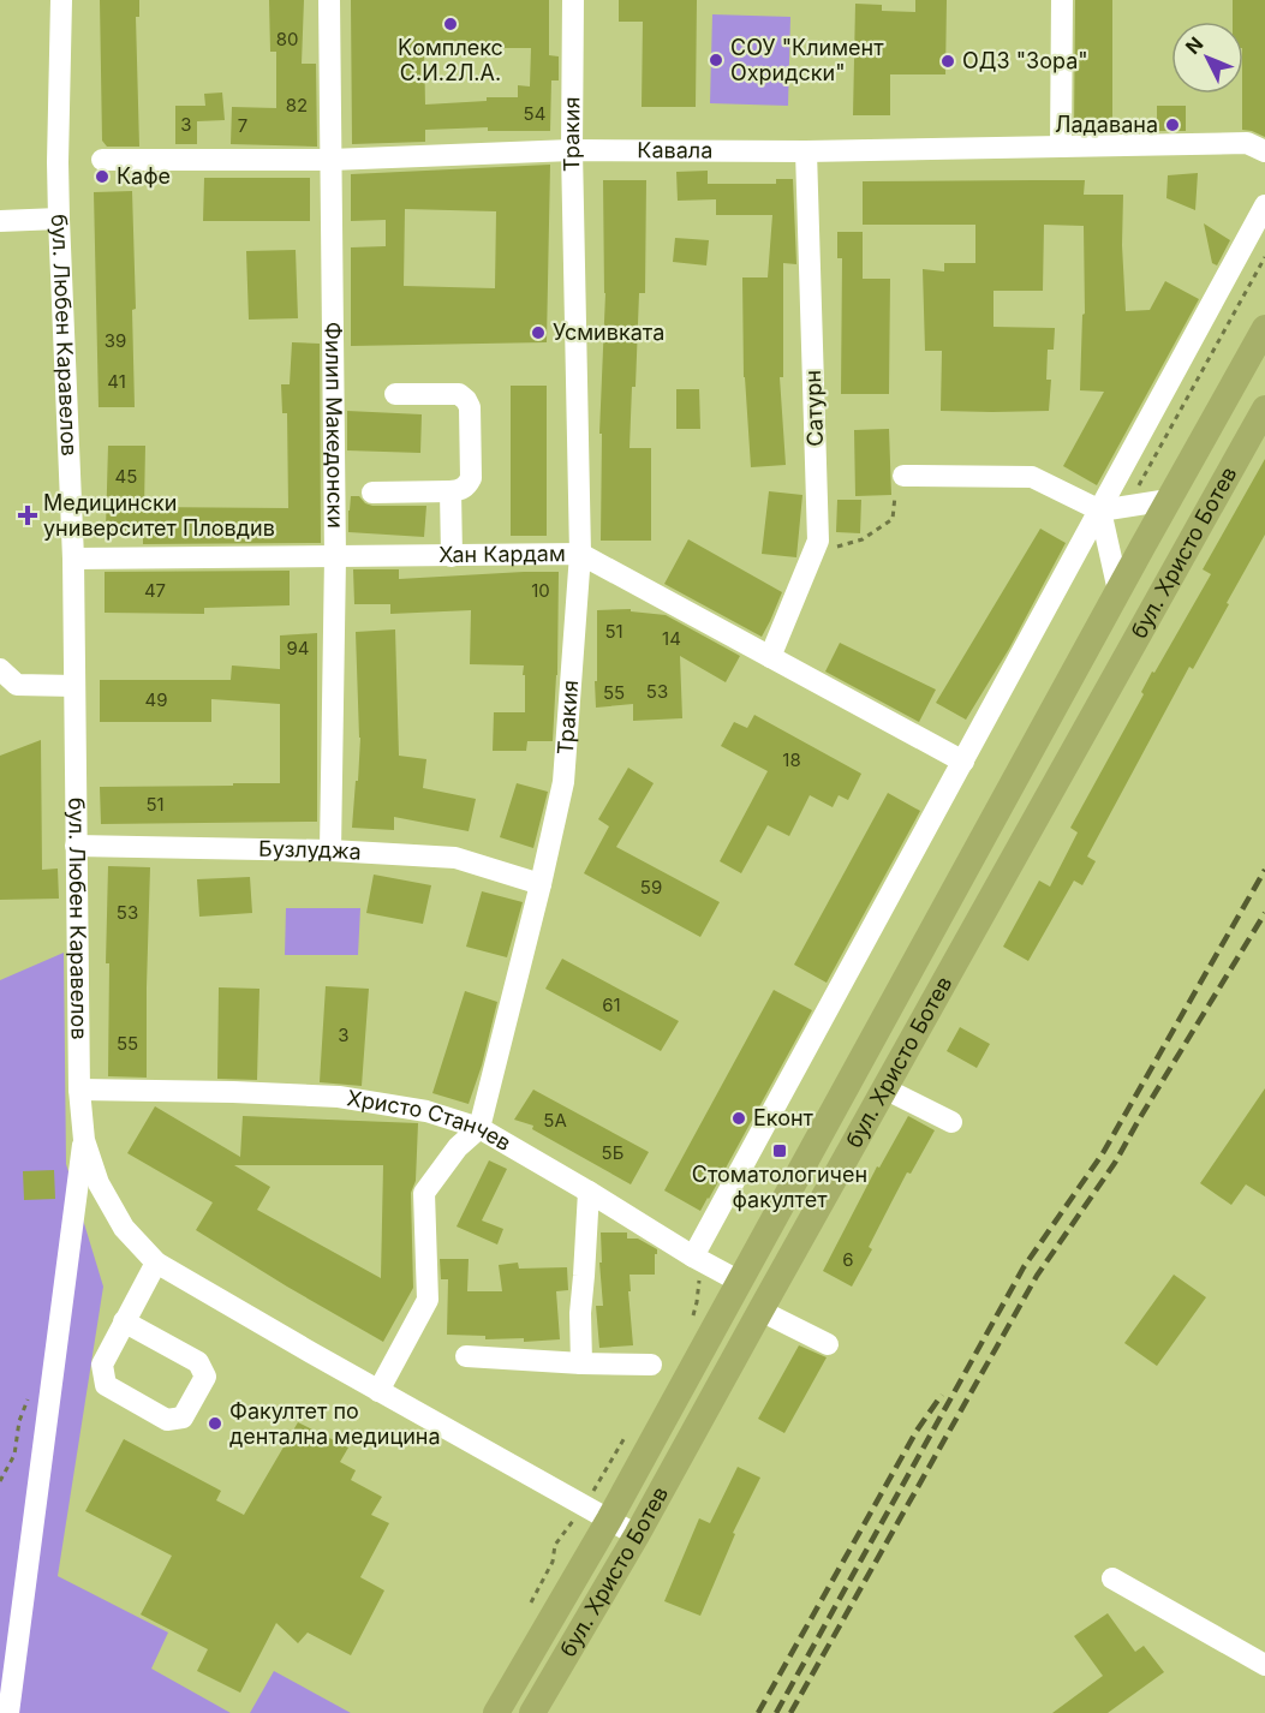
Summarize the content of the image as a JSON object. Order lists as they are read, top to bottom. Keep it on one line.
{"streets":{"main road":["бул. Христо Ботев"],"street":["Тракия","Кавала","бул. Любен Каравелов","Сатурн","Филип Македонски","Хан Кардам","Бузлуджа","Христо Станчев"]},"crossings":[["Тракия","Кавала"],["Тракия","Хан Кардам"],["Тракия","Бузлуджа"],["Тракия","Христо Станчев"],["Кавала","Сатурн"],["Кавала","Филип Македонски"],["бул. Любен Каравелов","бул. Христо Ботев"],["бул. Любен Каравелов","Хан Кардам"],["бул. Любен Каравелов","Бузлуджа"],["бул. Любен Каравелов","Христо Станчев"],["Сатурн","Хан Кардам"],["Филип Македонски","Хан Кардам"],["Филип Македонски","Бузлуджа"],["бул. Христо Ботев","Христо Станчев"]],"places":{"other":["Kомплекс С.И.2Л.А.","СОУ \"Климент Охридски\"","ОДЗ \"Зора\"","Ладавана","Кафе","Усмивката","Еконт","Факултет по дентална медицина"],"health":["Медицински университет Пловдив"],"transit":["Стоматологичен факултет"]},"house_numbers":["80","82","54","3","7","39","41","45","47","10","51","14","94","53","55","49","18","51","59","53","61","3","55","5А","5Б","6"],"north":"top left"}
